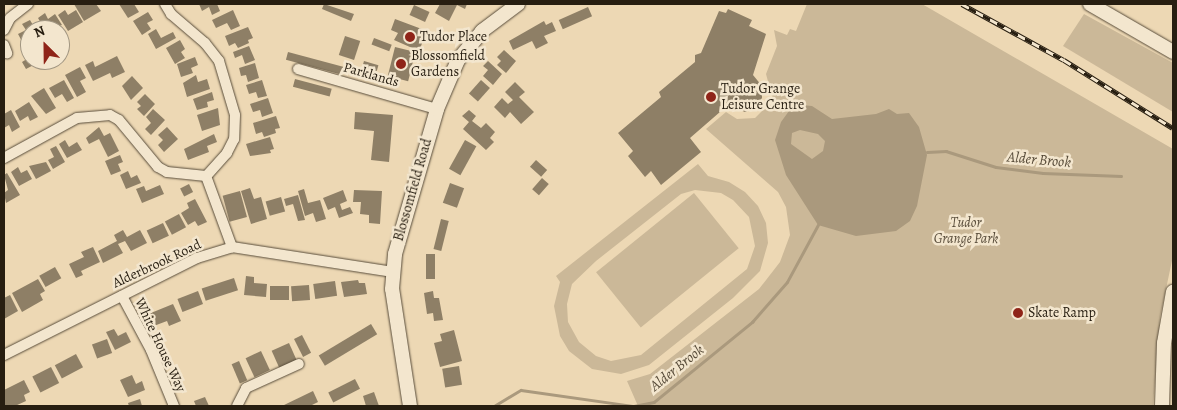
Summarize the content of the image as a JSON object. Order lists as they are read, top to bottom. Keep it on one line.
{"streets":{"main road":["Blossomfield Road"],"street":["Parklands","Alderbrook Road","White House Way"]},"crossings":[["Parklands","Blossomfield Road"],["Blossomfield Road","Alderbrook Road"],["Alderbrook Road","White House Way"]],"water":["Alder Brook"],"parks":["Tudor Grange Park"],"places":["Tudor Place","Blossomfield Gardens","Tudor Grange Leisure Centre","Skate Ramp"],"north":"top left"}
